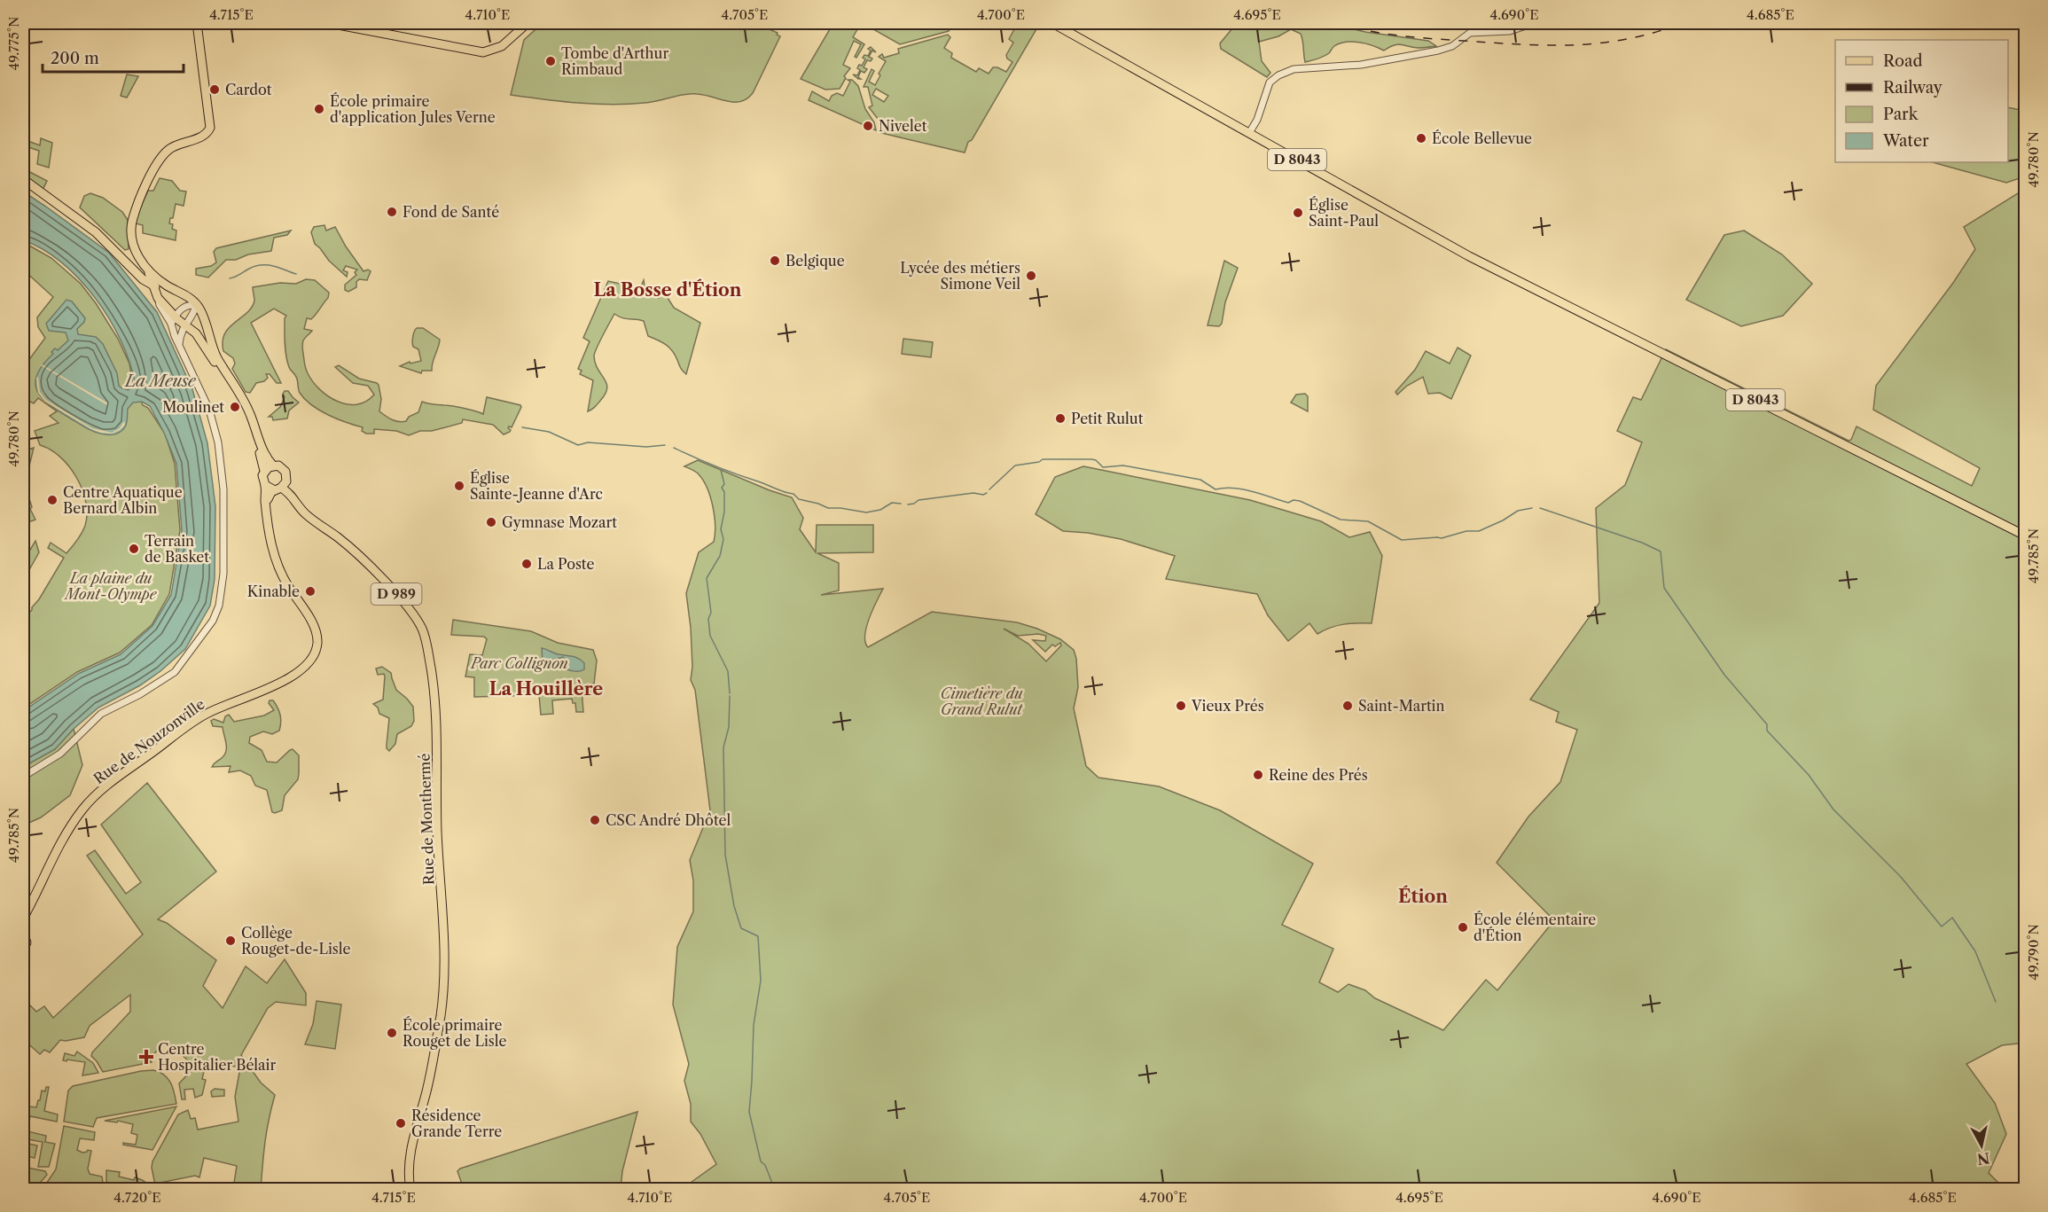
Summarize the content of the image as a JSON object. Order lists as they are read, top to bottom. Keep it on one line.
{"streets":{"main road":["D 8043","D 989","Rue de Nouzonville","Rue de Monthermé"]},"crossings":[["Rue de Nouzonville","Rue de Monthermé"]],"districts":["La Bosse d'Étion","La Houillère","Étion"],"water":["La Meuse"],"parks":["La plaine du Mont-Olympe","Parc Collignon","Cimetière du Grand Rulut"],"places":{"other":["Tombe d'Arthur Rimbaud","Cardot","École primaire d'application Jules Verne","Nivelet","École Bellevue","Fond de Santé","Église Saint-Paul","Belgique","Lycée des métiers Simone Veil","Moulinet","Petit Rulut","Église Sainte-Jeanne d'Arc","Centre Aquatique Bernard Albin","Gymnase Mozart","Terrain de Basket","La Poste","Kinable","Vieux Prés","Saint-Martin","Reine des Prés","CSC André Dhôtel","École élémentaire d'Étion","Collège Rouget-de-Lisle","École primaire Rouget de Lisle","Résidence Grande Terre"],"health":["Centre Hospitalier Bélair"]},"legend":["Road","Railway","Park","Water"],"scale_bar":"200 m","north":"bottom","coordinates":["4.715°E","4.710°E","4.705°E","4.700°E","4.695°E","4.690°E","4.685°E","49.775°N","49.780°N","49.785°N","49.790°N","4.720°E"]}
